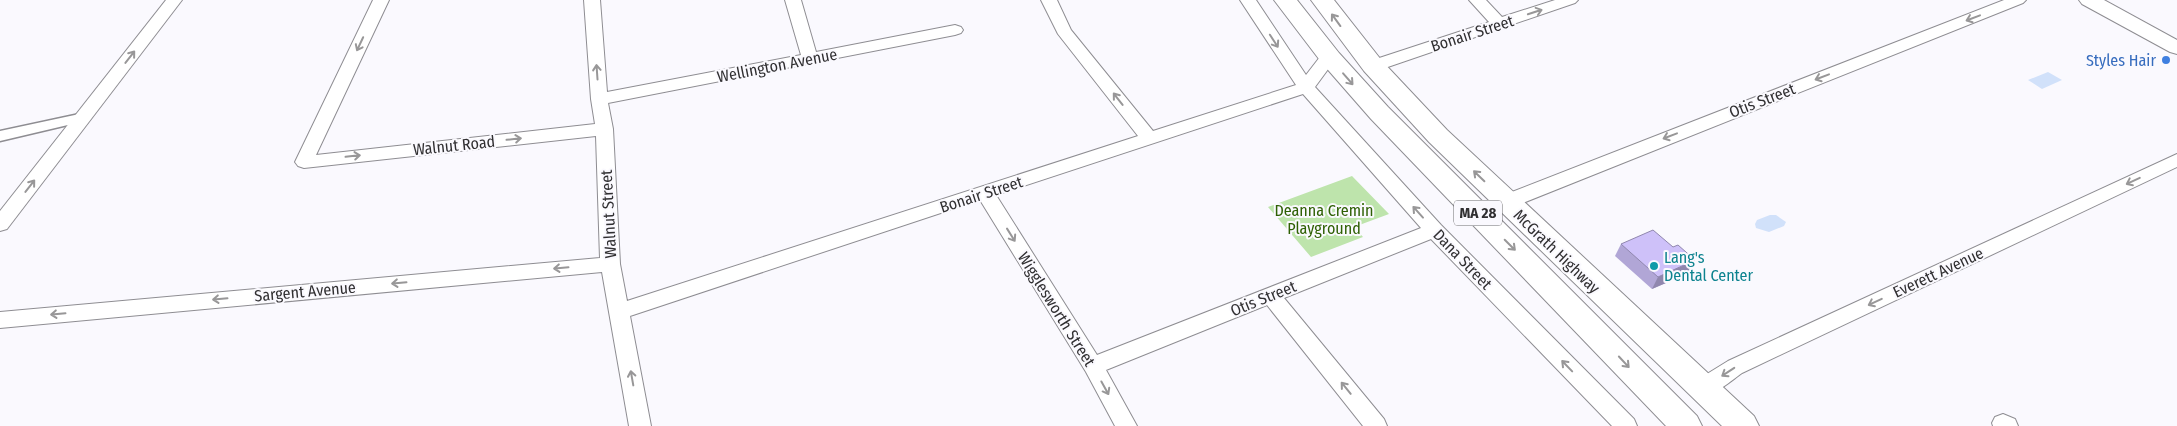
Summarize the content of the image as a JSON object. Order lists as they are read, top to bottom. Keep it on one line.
{"streets":{"highway":["MA 28","McGrath Highway"],"street":["Bonair Street","Wellington Avenue","Otis Street","Walnut Road","Walnut Street","Dana Street","Everett Avenue","Sargent Avenue","Wigglesworth Street"]},"crossings":[["Bonair Street","Walnut Street"],["Bonair Street","McGrath Highway"],["Bonair Street","Dana Street"],["Bonair Street","Wigglesworth Street"],["Wellington Avenue","Walnut Street"],["Otis Street","McGrath Highway"],["Otis Street","Dana Street"],["Otis Street","Wigglesworth Street"],["Walnut Road","Walnut Street"],["Walnut Street","Sargent Avenue"],["McGrath Highway","Everett Avenue"]],"one_way":["Otis Street","Walnut Street","Everett Avenue","Sargent Avenue","Wigglesworth Street"],"parks":["Deanna Cremin Playground"],"places":["Styles Hair","Lang's Dental Center"]}
